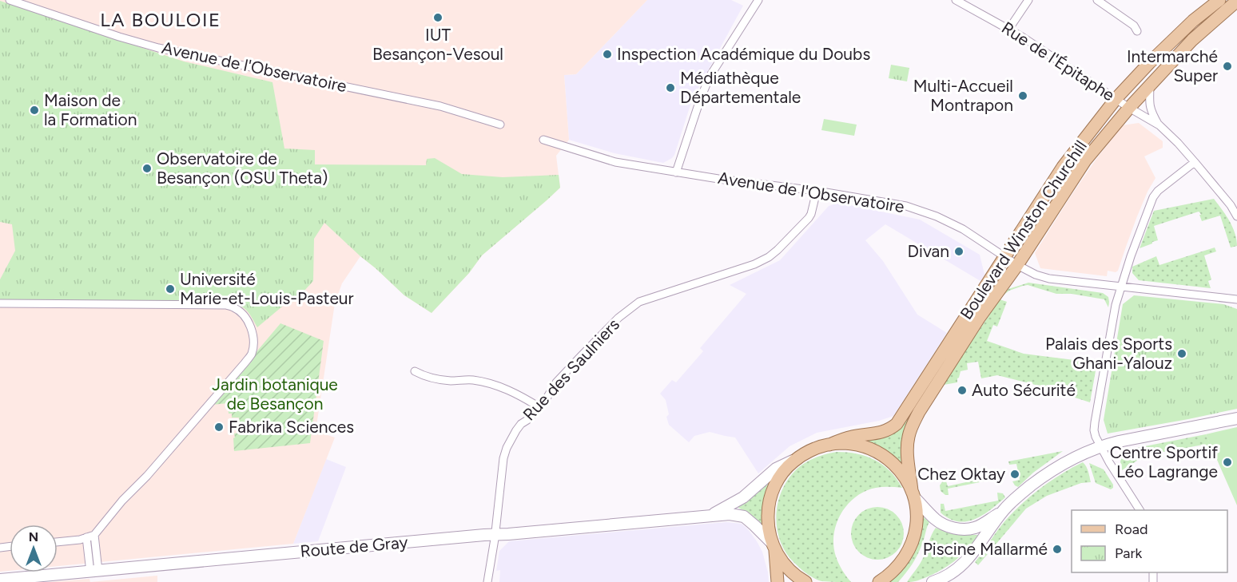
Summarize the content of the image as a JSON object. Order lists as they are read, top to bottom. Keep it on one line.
{"streets":{"main road":["Boulevard Winston Churchill","Route de Gray"],"street":["Rue de l'Épitaphe","Avenue de l'Observatoire","Rue des Saulniers"]},"crossings":[["Rue de l'Épitaphe","Boulevard Winston Churchill"],["Avenue de l'Observatoire","Boulevard Winston Churchill"],["Avenue de l'Observatoire","Rue des Saulniers"],["Boulevard Winston Churchill","Route de Gray"],["Rue des Saulniers","Route de Gray"]],"districts":["LA BOULOIE"],"parks":["Jardin botanique de Besançon"],"places":["IUT Besançon-Vesoul","Inspection Académique du Doubs","Intermarché Super","Médiathèque Départementale","Multi-Accueil Montrapon","Maison de la Formation","Observatoire de Besançon (OSU Theta)","Divan","Université Marie-et-Louis-Pasteur","Palais des Sports Ghani-Yalouz","Auto Sécurité","Fabrika Sciences","Centre Sportif Léo Lagrange","Chez Oktay","Piscine Mallarmé"],"legend":["Road","Park"],"north":"top"}
